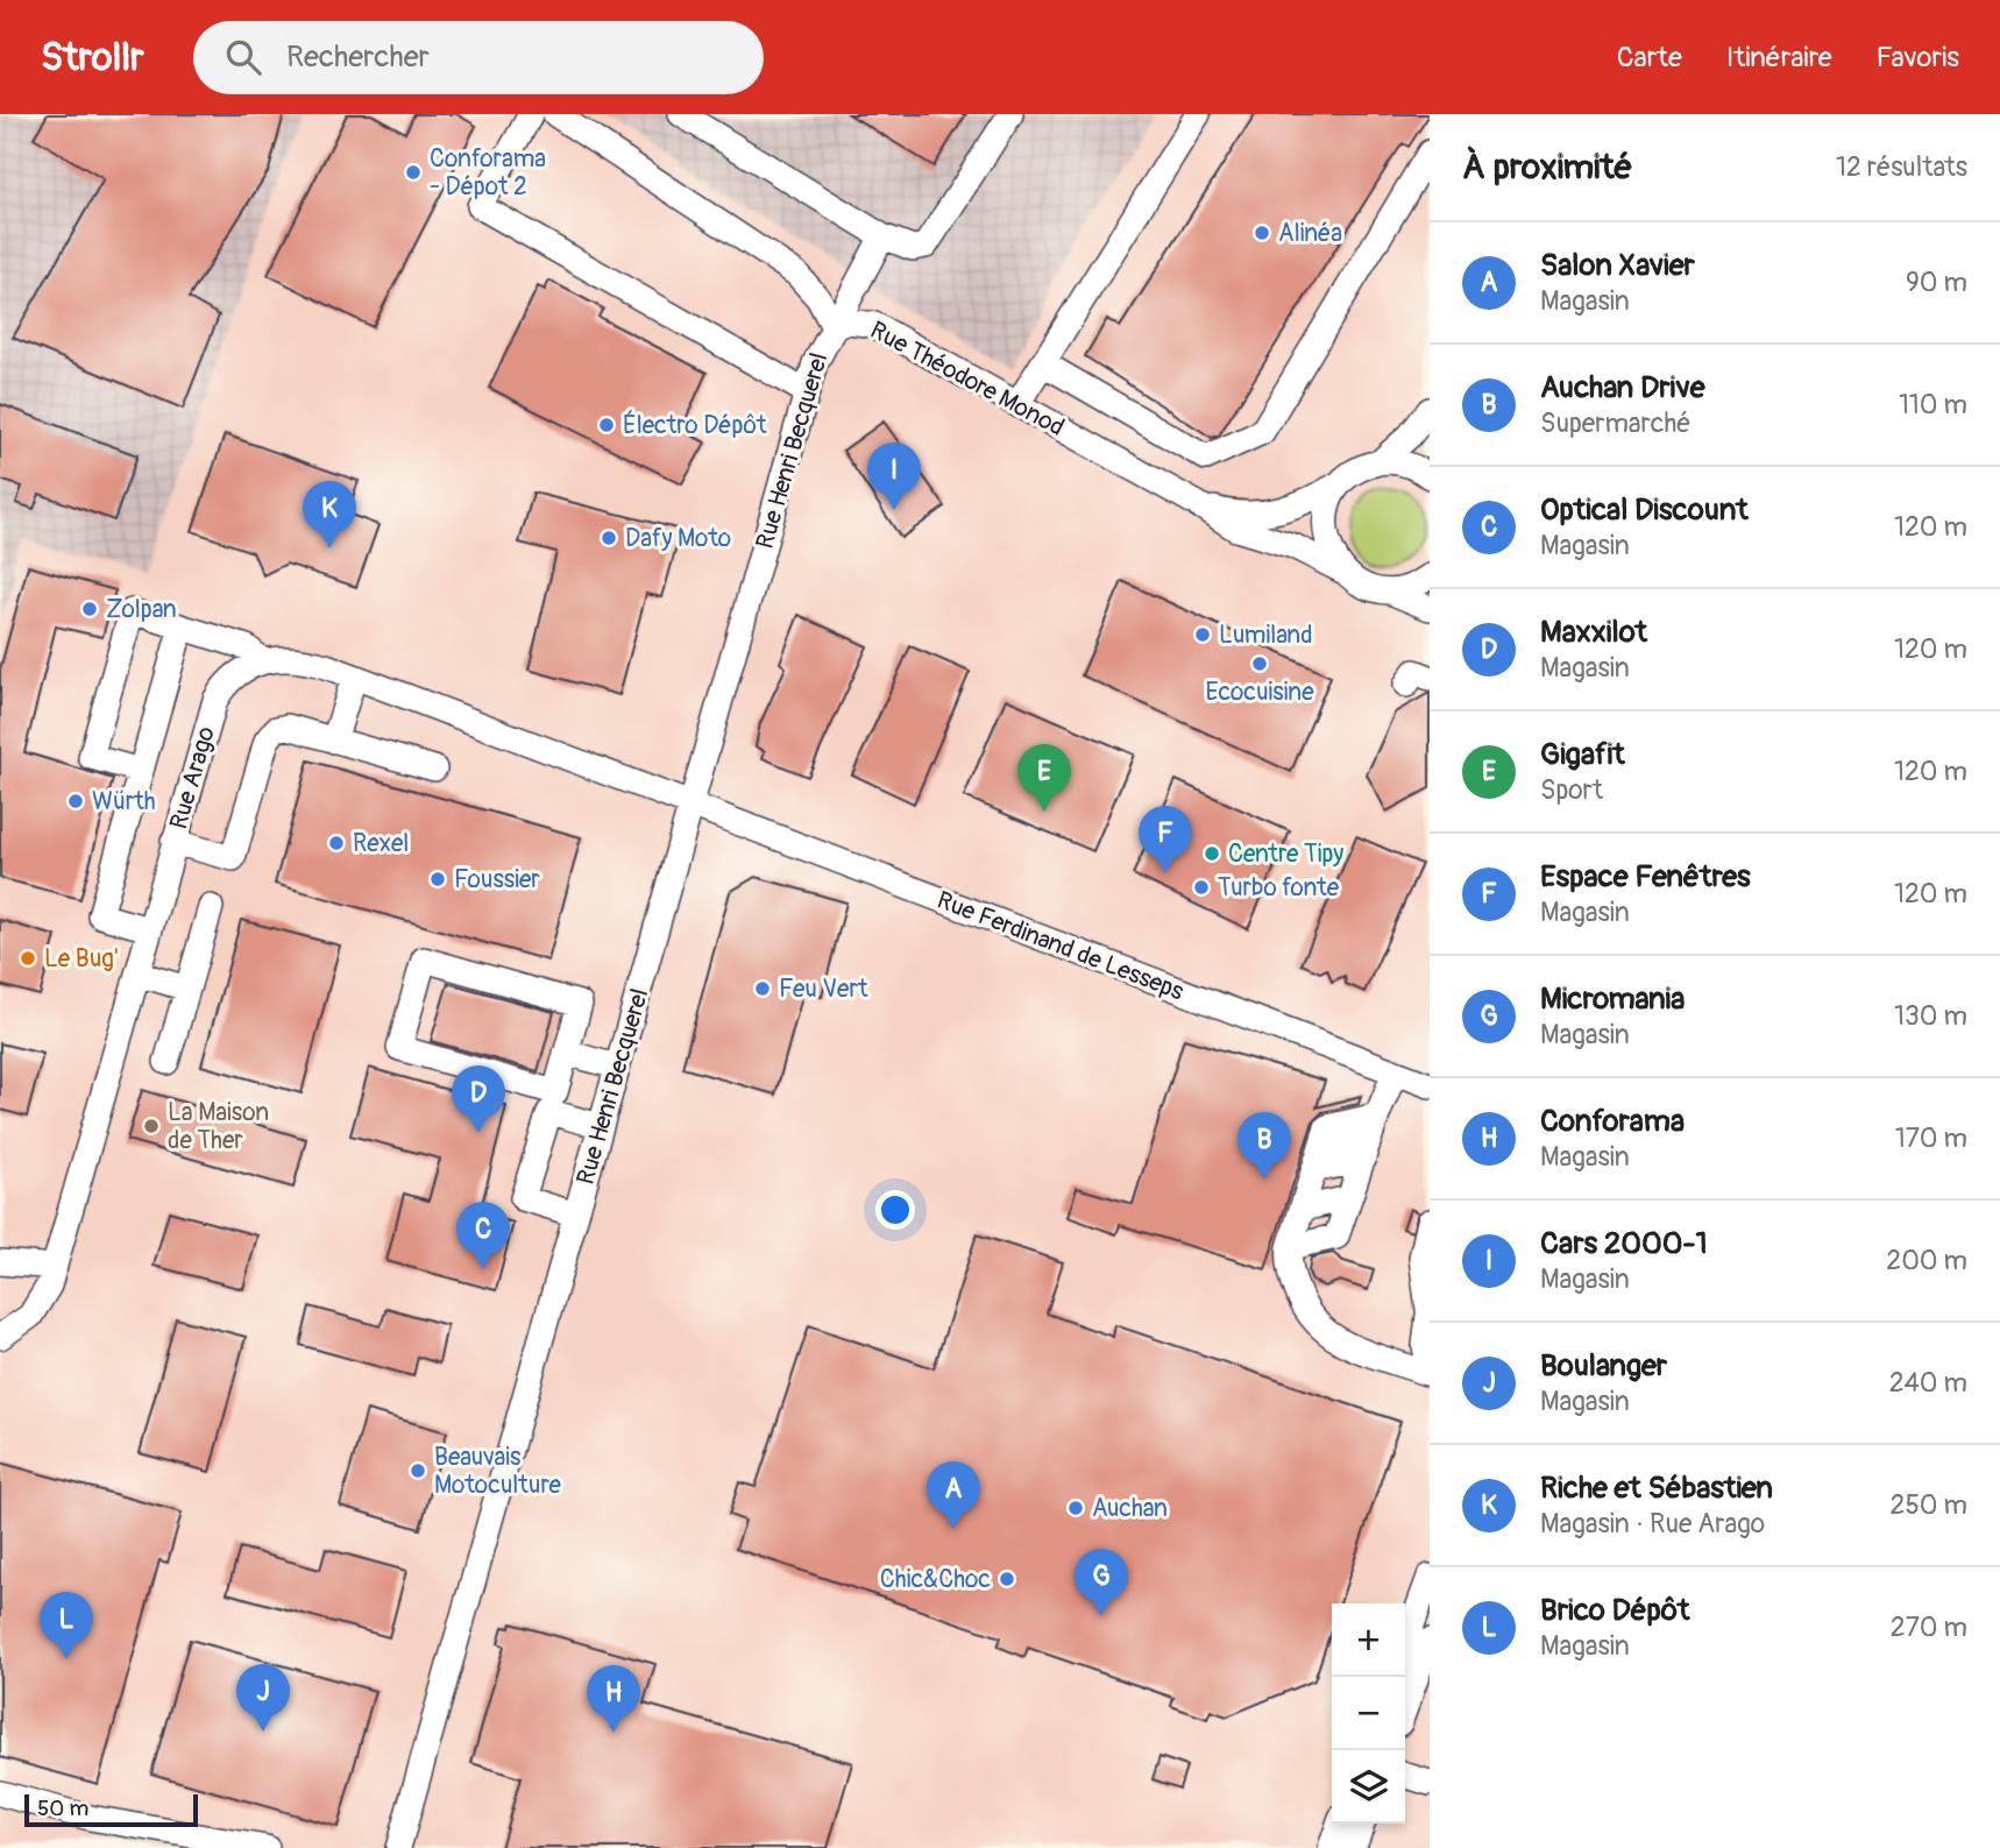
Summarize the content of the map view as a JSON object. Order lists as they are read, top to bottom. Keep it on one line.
{"streets":{"street":["Rue Théodore Monod","Rue Henri Becquerel","Rue Arago","Rue Ferdinand de Lesseps"]},"crossings":[["Rue Théodore Monod","Rue Henri Becquerel"],["Rue Henri Becquerel","Rue Arago"],["Rue Henri Becquerel","Rue Ferdinand de Lesseps"],["Rue Arago","Rue Ferdinand de Lesseps"]],"places":["Conforama - Dépot 2","Alinéa","Électro Dépôt","Dafy Moto","Zolpan","Lumiland","Ecocuisine","Würth","Rexel","Centre Tipy","Foussier","Turbo fonte","Le Bug'","Feu Vert","La Maison de Ther","Beauvais Motoculture","Auchan","Chic&Choc"],"scale_bar":"50 m","page":{"header":"Strollr","search":"Rechercher","nav":["Carte","Itinéraire","Favoris"],"heading":["À proximité","12 résultats"],"list":[{"mark":"A","name":"Salon Xavier","note":"Magasin","value":"90 m"},{"mark":"B","name":"Auchan Drive","note":"Supermarché","value":"110 m"},{"mark":"C","name":"Optical Discount","note":"Magasin","value":"120 m"},{"mark":"D","name":"Maxxilot","note":"Magasin","value":"120 m"},{"mark":"E","name":"Gigafit","note":"Sport","value":"120 m"},{"mark":"F","name":"Espace Fenêtres","note":"Magasin","value":"120 m"},{"mark":"G","name":"Micromania","note":"Magasin","value":"130 m"},{"mark":"H","name":"Conforama","note":"Magasin","value":"170 m"},{"mark":"I","name":"Cars 2000-1","note":"Magasin","value":"200 m"},{"mark":"J","name":"Boulanger","note":"Magasin","value":"240 m"},{"mark":"K","name":"Riche et Sébastien","note":"Magasin · Rue Arago","value":"250 m"},{"mark":"L","name":"Brico Dépôt","note":"Magasin","value":"270 m"}],"pins":["I","K","E","F","D","B","C","A","G","L","J","H"],"map_buttons":["+","−"],"scale":"50 m"}}
